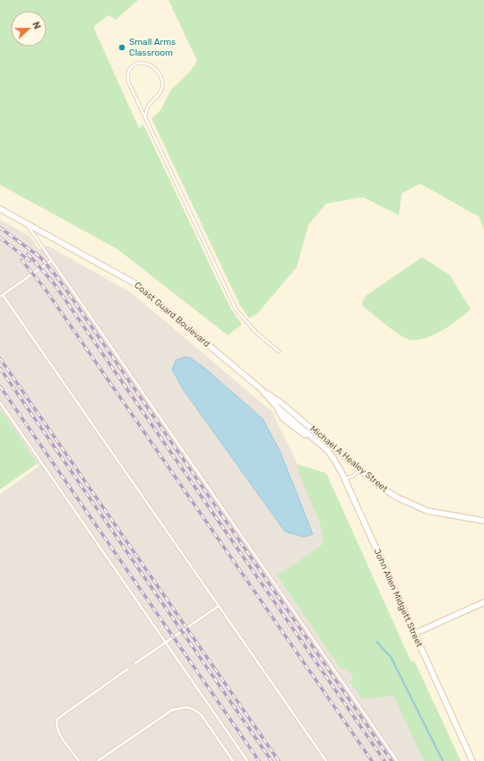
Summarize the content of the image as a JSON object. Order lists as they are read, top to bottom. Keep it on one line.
{"streets":{"street":["Coast Guard Boulevard","Michael A Healey Street","John Allen Midgett Street"]},"crossings":[["Coast Guard Boulevard","Michael A Healey Street"],["Coast Guard Boulevard","John Allen Midgett Street"]],"places":["Small Arms Classroom"],"north":"right"}
